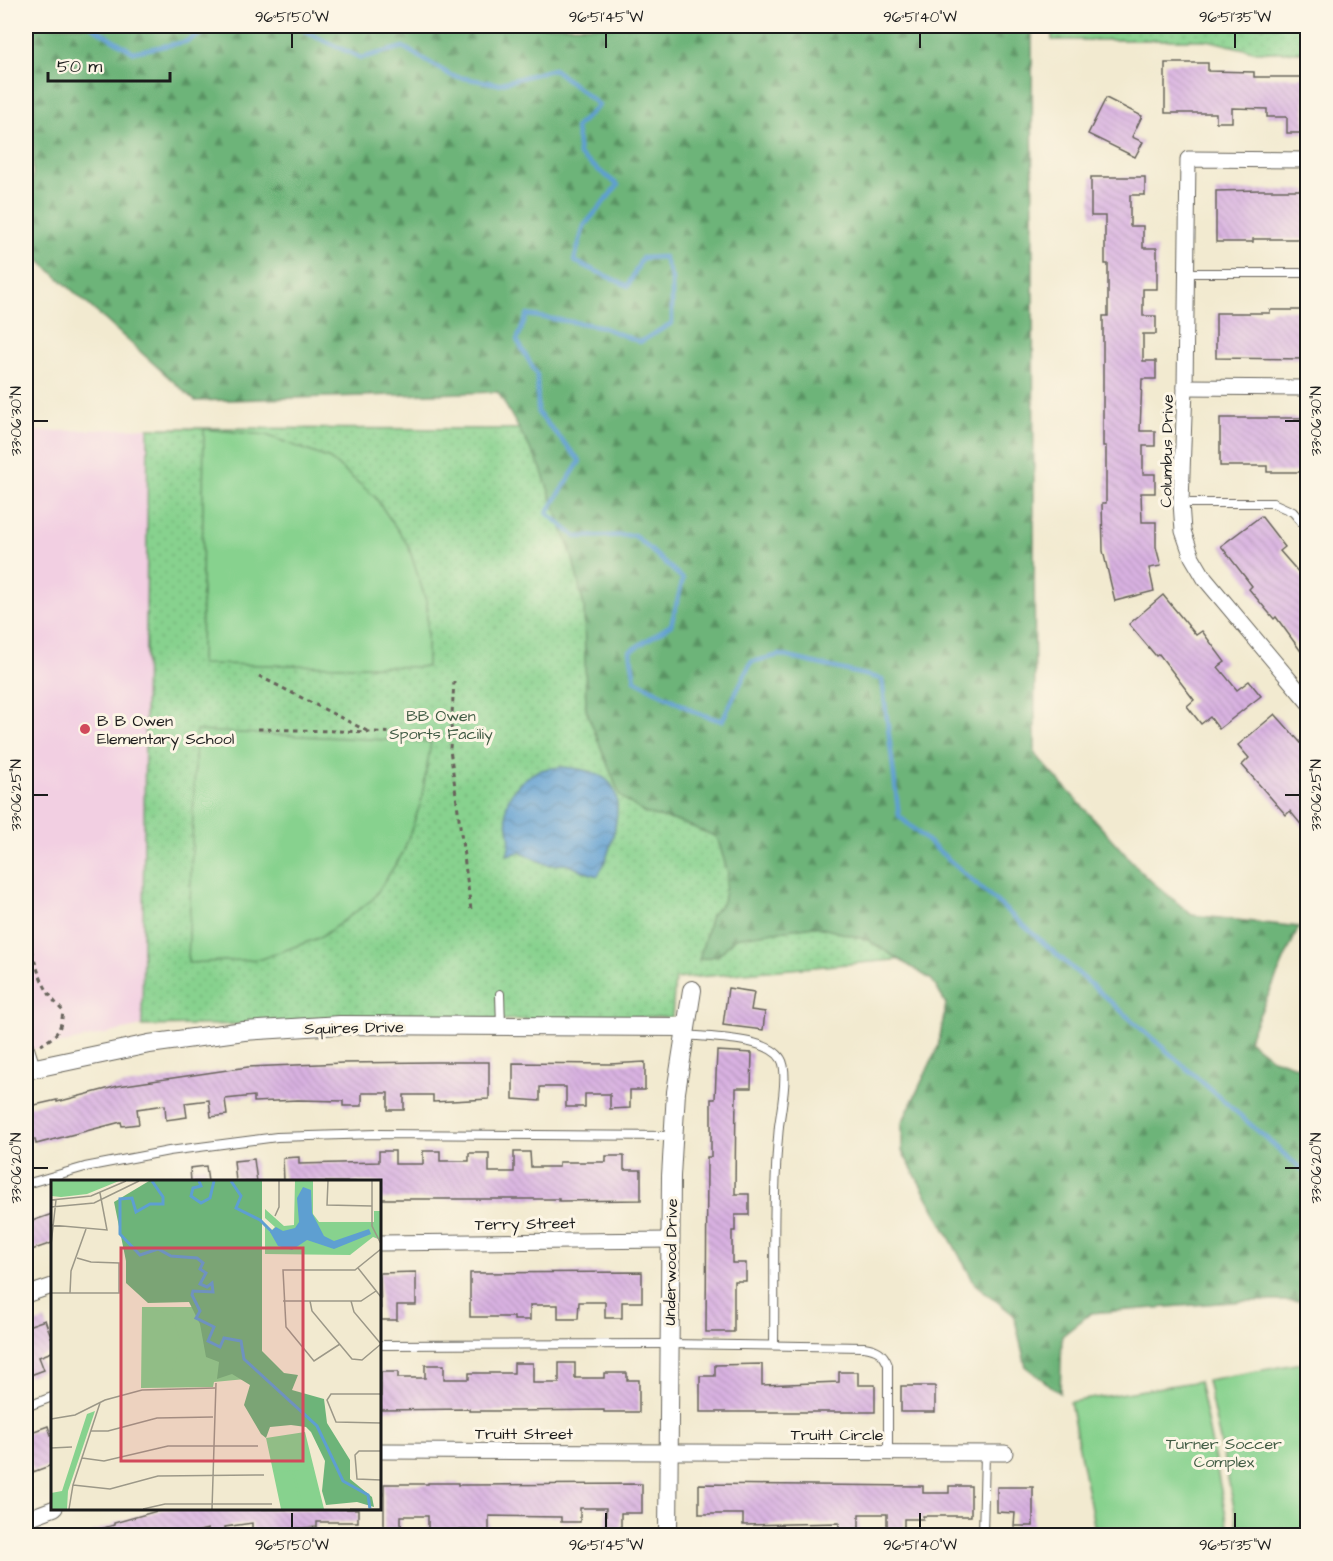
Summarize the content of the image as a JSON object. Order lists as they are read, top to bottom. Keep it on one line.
{"streets":{"street":["Columbus Drive","Squires Drive","Terry Street","Underwood Drive","Truitt Street","Truitt Circle"]},"crossings":[["Squires Drive","Underwood Drive"],["Terry Street","Underwood Drive"],["Underwood Drive","Truitt Street"],["Underwood Drive","Truitt Circle"],["Truitt Street","Truitt Circle"]],"parks":["BB Owen Sports Faciliy","Turner Soccer Complex"],"places":["B B Owen Elementary School"],"scale_bar":"50 m","coordinates":["96°51'50\"W","96°51'45\"W","96°51'40\"W","96°51'35\"W","33°06'30\"N","33°06'25\"N","33°06'20\"N"]}
